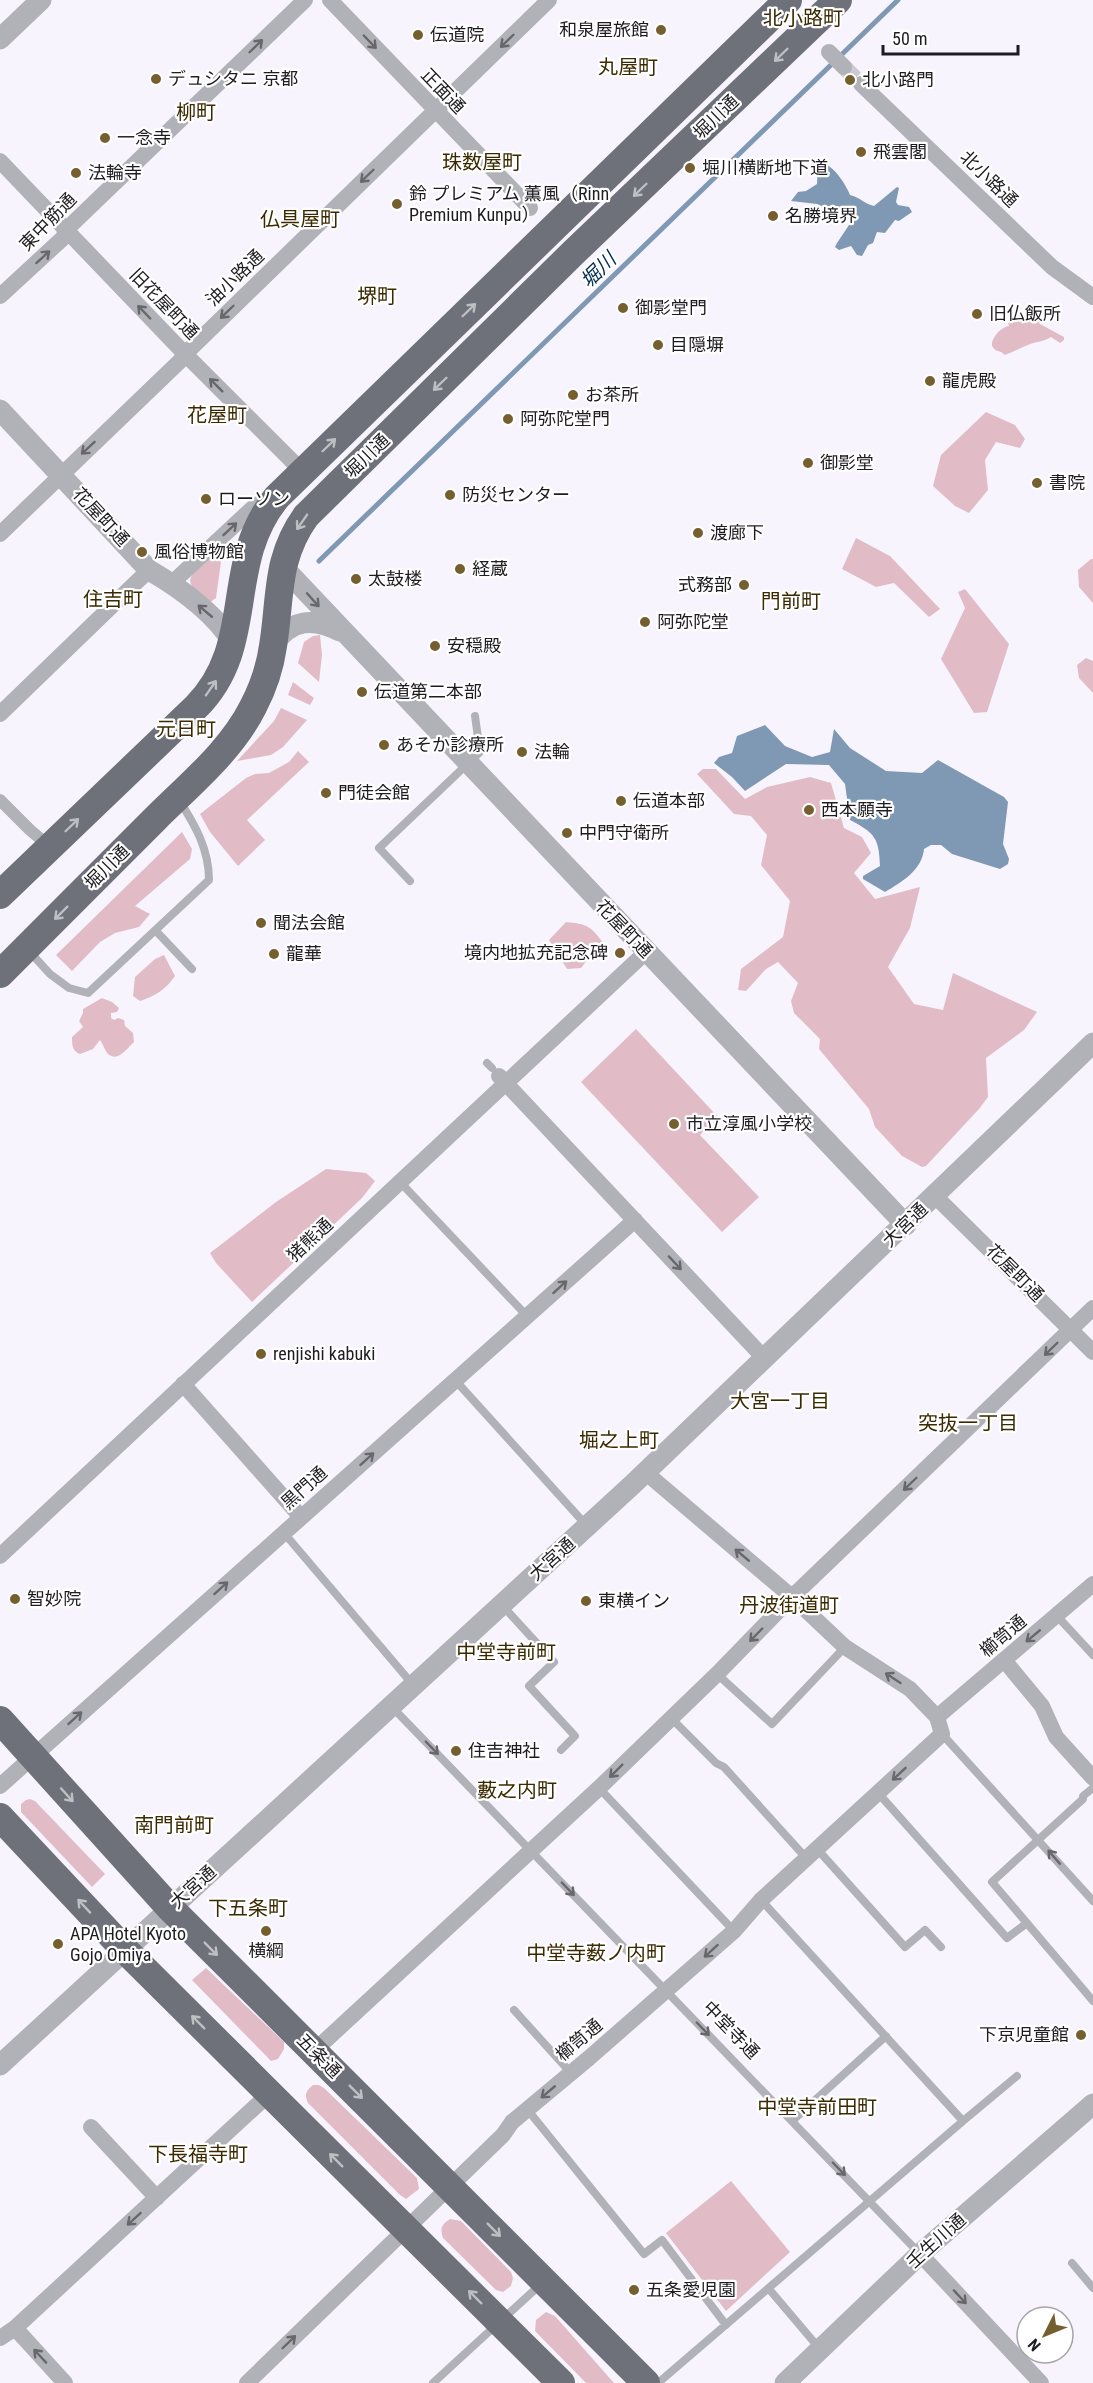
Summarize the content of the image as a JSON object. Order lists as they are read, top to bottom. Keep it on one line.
{"streets":{"highway":["堀川通","五条通"],"street":["正面通","北小路通","東中筋通","油小路通","旧花屋町通","花屋町通","大宮通","猪熊通","黒門通","櫛笥通","中堂寺通","壬生川通"]},"crossings":[["正面通","堀川通"],["正面通","油小路通"],["堀川通","旧花屋町通"],["堀川通","花屋町通"],["東中筋通","旧花屋町通"],["油小路通","旧花屋町通"],["油小路通","花屋町通"],["花屋町通","大宮通"],["花屋町通","猪熊通"],["大宮通","中堂寺通"],["大宮通","五条通"],["黒門通","五条通"],["櫛笥通","中堂寺通"],["櫛笥通","五条通"],["中堂寺通","壬生川通"]],"one_way":["正面通","東中筋通","油小路通","旧花屋町通","黒門通","中堂寺通"],"districts":["北小路町","丸屋町","柳町","珠数屋町","仏具屋町","堺町","花屋町","住吉町","門前町","元日町","大宮一丁目","突抜一丁目","堀之上町","丹波街道町","中堂寺前町","藪之内町","南門前町","下五条町","中堂寺薮ノ内町","中堂寺前田町","下長福寺町"],"water":["堀川"],"places":["和泉屋旅館","伝道院","デュシタニ 京都","北小路門","一念寺","飛雲閣","堀川横断地下道","法輪寺","鈴 プレミアム 薫風（Rinn Premium Kunpu）","名勝境界","御影堂門","旧仏飯所","目隠塀","龍虎殿","お茶所","阿弥陀堂門","御影堂","書院","防災センター","ローソン","渡廊下","風俗博物館","経蔵","太鼓楼","式務部","阿弥陀堂","安穏殿","伝道第二本部","あそか診療所","法輪","門徒会館","伝道本部","西本願寺","中門守衛所","聞法会館","境内地拡充記念碑","龍華","市立淳風小学校","renjishi kabuki","智妙院","東横イン","住吉神社","横綱","APA Hotel Kyoto Gojo Omiya","下京児童館","五条愛児園"],"scale_bar":"50 m","north":"bottom left"}
